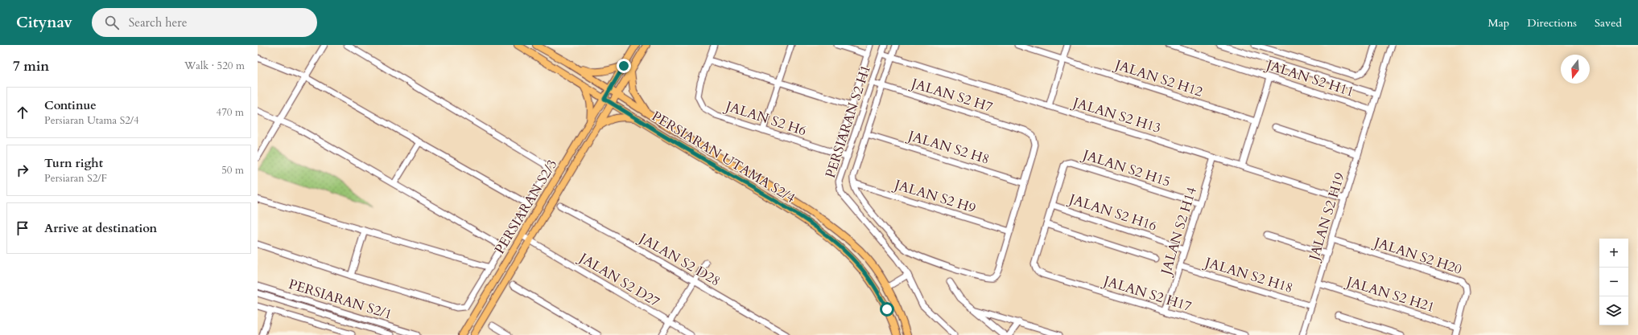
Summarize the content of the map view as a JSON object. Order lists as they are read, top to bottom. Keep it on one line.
{"streets":{"main road":["PERSIARAN UTAMA S2/4","PERSIARAN S2/3"],"street":["JALAN S2 H12","JALAN S2 H11","JALAN S2 H7","JALAN S2 H13","JALAN S2 H6","PERSIARAN S2 H1","JALAN S2 H8","JALAN S2 H15","JALAN S2 H9","JALAN S2 H16","JALAN S2 H19","JALAN S2 H14","JALAN S2 H20","JALAN S2 D28","JALAN S2 H18","JALAN S2 D27","JALAN S2 H17","JALAN S2 H21","PERSIARAN S2/1"]},"crossings":[["JALAN S2 H11","JALAN S2 H19"],["JALAN S2 H7","PERSIARAN S2 H1"],["JALAN S2 H7","JALAN S2 H8"],["JALAN S2 H13","PERSIARAN S2 H1"],["JALAN S2 H13","JALAN S2 H19"],["JALAN S2 H13","JALAN S2 H14"],["JALAN S2 H6","PERSIARAN S2 H1"],["PERSIARAN UTAMA S2/4","PERSIARAN S2/3"],["JALAN S2 H15","JALAN S2 H16"],["JALAN S2 H15","JALAN S2 H14"],["PERSIARAN S2/3","JALAN S2 D27"],["JALAN S2 H16","JALAN S2 H14"],["JALAN S2 H19","JALAN S2 H20"],["JALAN S2 H19","JALAN S2 H18"],["JALAN S2 H19","JALAN S2 H21"],["JALAN S2 H14","JALAN S2 H18"],["JALAN S2 H14","JALAN S2 H17"],["JALAN S2 H20","JALAN S2 H21"]],"north":"bottom","page":{"header":"Citynav","search":"Search here","nav":["Map","Directions","Saved"],"heading":["7 min","Walk · 520 m"],"list":[["Continue","Persiaran Utama S2/4","470 m"],["Turn right","Persiaran S2/F","50 m"],"Arrive at destination"],"map_buttons":["+","−"]}}
